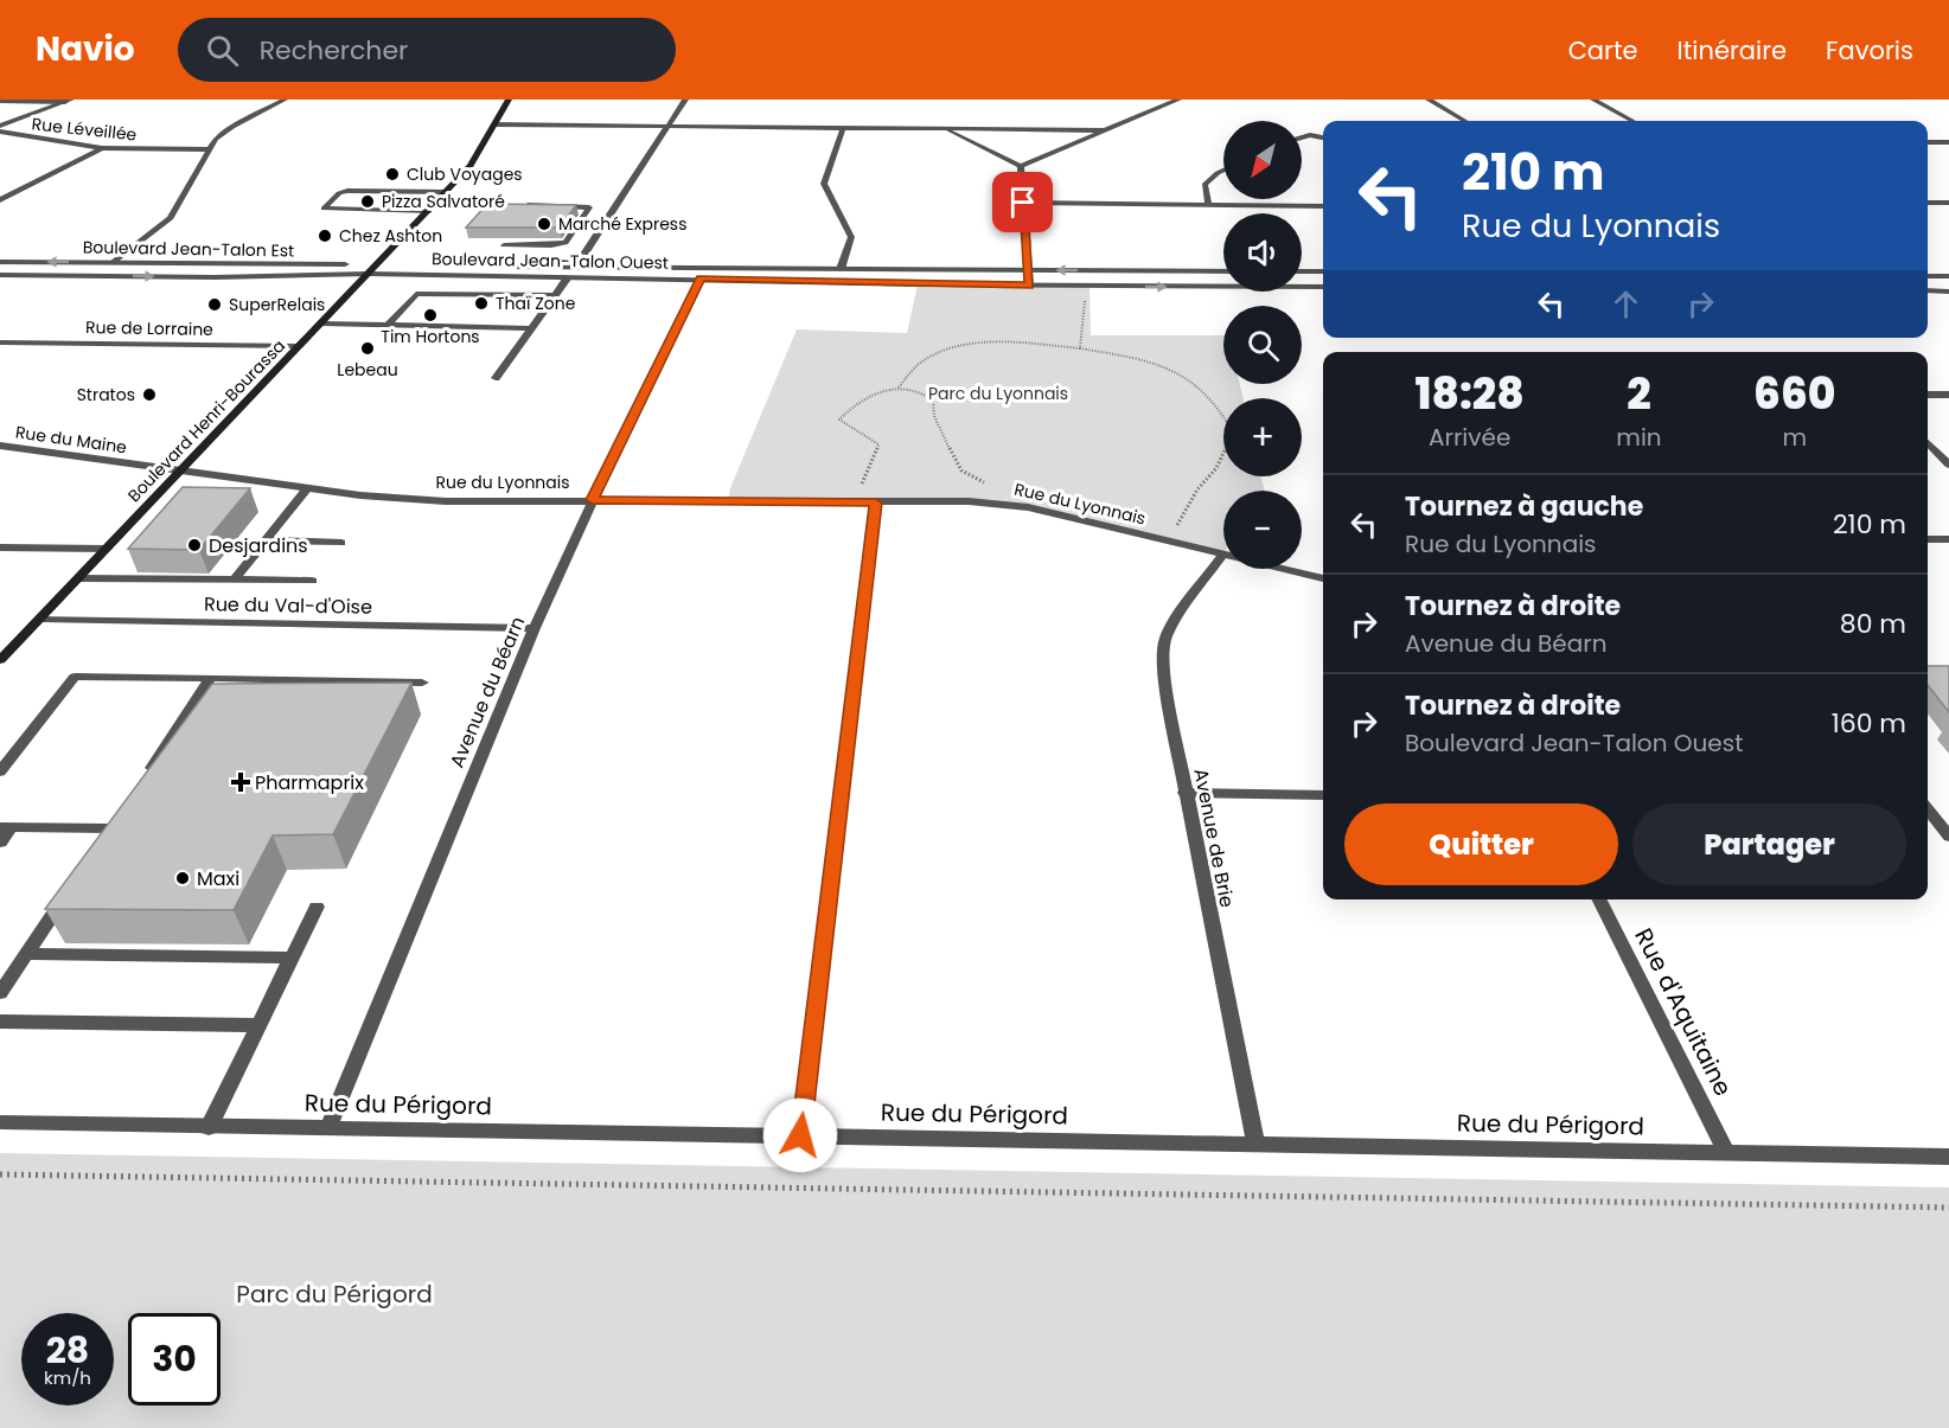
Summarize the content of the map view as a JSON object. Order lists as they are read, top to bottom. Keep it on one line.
{"streets":{"main road":["Boulevard Henri-Bourassa"],"street":["Rue Léveillée","Boulevard Jean-Talon Est","Boulevard Jean-Talon Ouest","Rue de Lorraine","Rue du Maine","Rue du Lyonnais","Rue du Val-d'Oise","Avenue du Béarn","Avenue de Brie","Rue d'Aquitaine","Rue du Périgord"]},"crossings":[["Boulevard Jean-Talon Est","Boulevard Jean-Talon Ouest"],["Boulevard Jean-Talon Est","Boulevard Henri-Bourassa"],["Boulevard Jean-Talon Ouest","Boulevard Henri-Bourassa"],["Boulevard Jean-Talon Ouest","Avenue du Béarn"],["Rue de Lorraine","Boulevard Henri-Bourassa"],["Boulevard Henri-Bourassa","Rue du Maine"],["Boulevard Henri-Bourassa","Rue du Lyonnais"],["Boulevard Henri-Bourassa","Rue du Val-d'Oise"],["Rue du Maine","Rue du Lyonnais"],["Rue du Lyonnais","Avenue du Béarn"],["Rue du Lyonnais","Avenue de Brie"],["Rue du Val-d'Oise","Avenue du Béarn"],["Avenue du Béarn","Rue du Périgord"],["Avenue de Brie","Rue du Périgord"],["Rue d'Aquitaine","Rue du Périgord"]],"parks":["Parc du Lyonnais","Parc du Périgord"],"places":{"other":["Club Voyages","Pizza Salvatoré","Marché Express","Chez Ashton","Thaï Zone","SuperRelais","Tim Hortons","Lebeau","Stratos","Desjardins","Maxi"],"health":["Pharmaprix"]},"north":"bottom left","page":{"header":"Navio","search":"Rechercher","nav":["Carte","Itinéraire","Favoris"],"map_buttons":["+","−"],"turn":["210 m","Rue du Lyonnais"],"eta":["18:28","Arrivée","2","min","660","m"],"list":[{"name":"Tournez à gauche","note":"Rue du Lyonnais","value":"210 m"},{"name":"Tournez à droite","note":"Avenue du Béarn","value":"80 m"},{"name":"Tournez à droite","note":"Boulevard Jean-Talon Ouest","value":"160 m"}],"buttons":["Quitter","Partager"],"speed":"28 km/h","limit":"30"}}
